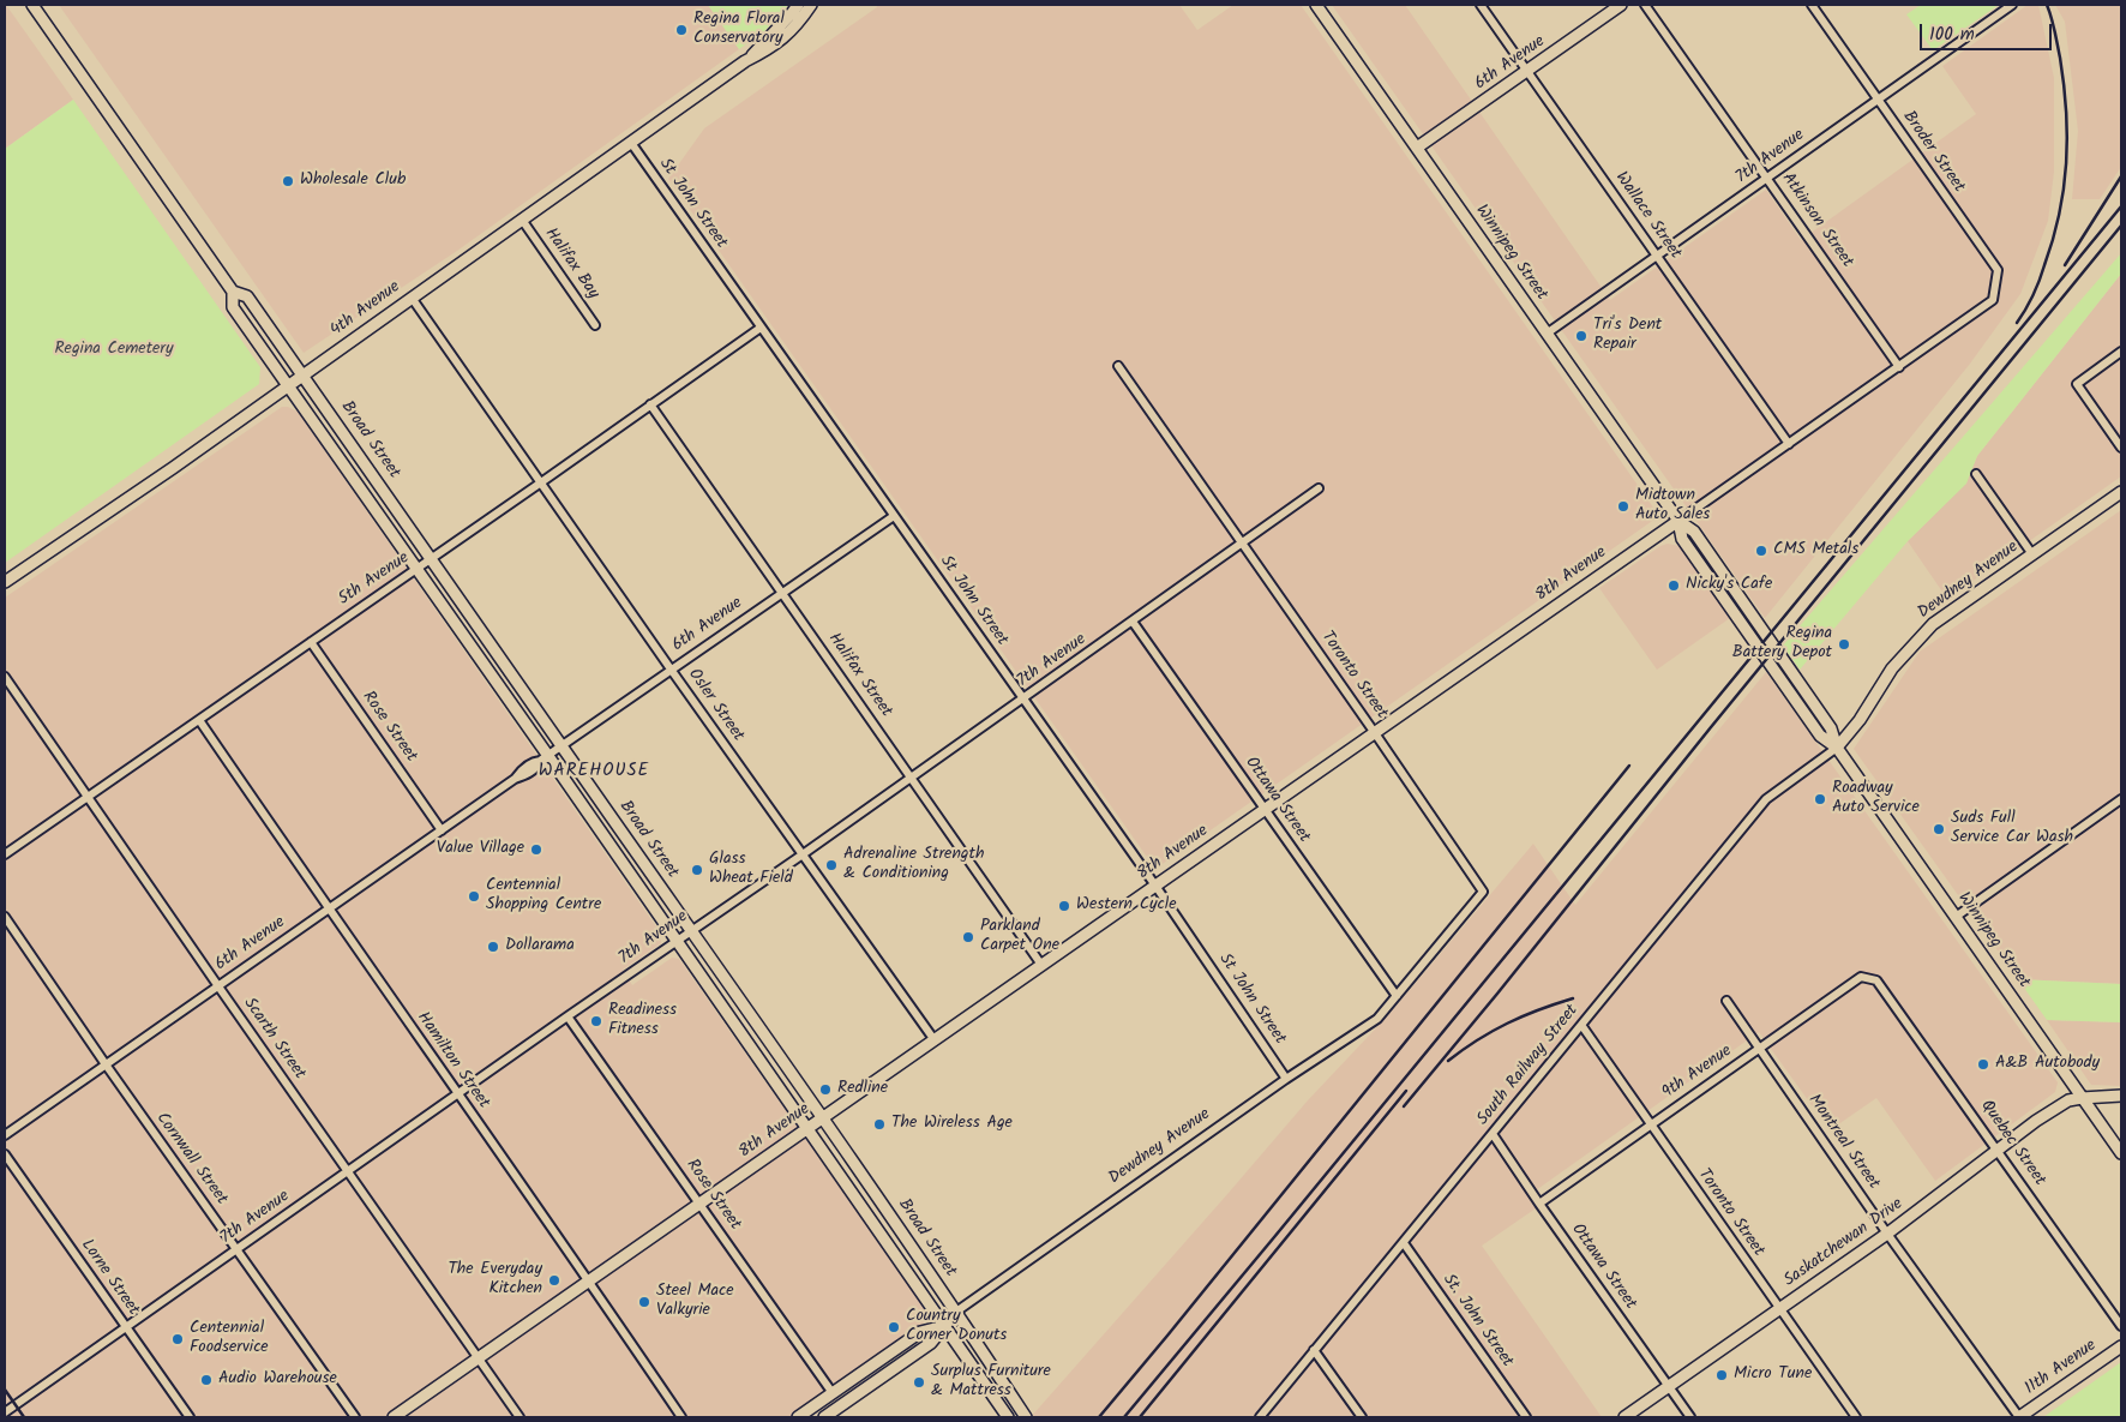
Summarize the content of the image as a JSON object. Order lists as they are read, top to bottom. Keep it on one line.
{"streets":{"main road":["6th Avenue","Winnipeg Street","4th Avenue","Broad Street","8th Avenue","Dewdney Avenue","Saskatchewan Drive","11th Avenue"],"street":["Broder Street","7th Avenue","St John Street","Wallace Street","Atkinson Street","Halifax Bay","5th Avenue","Halifax Street","Toronto Street","Osler Street","Rose Street","Ottawa Street","Scarth Street","Hamilton Street","South Railway Street","9th Avenue","Montreal Street","Quebec Street","Cornwall Street","Lorne Street","St. John Street"]},"crossings":[["6th Avenue","St John Street"],["6th Avenue","Wallace Street"],["6th Avenue","Winnipeg Street"],["6th Avenue","Broad Street"],["6th Avenue","Halifax Street"],["6th Avenue","Osler Street"],["6th Avenue","Rose Street"],["6th Avenue","Scarth Street"],["6th Avenue","Hamilton Street"],["6th Avenue","Cornwall Street"],["Broder Street","7th Avenue"],["Broder Street","8th Avenue"],["7th Avenue","St John Street"],["7th Avenue","Wallace Street"],["7th Avenue","Atkinson Street"],["7th Avenue","Winnipeg Street"],["7th Avenue","Broad Street"],["7th Avenue","Halifax Street"],["7th Avenue","Toronto Street"],["7th Avenue","Osler Street"],["7th Avenue","Rose Street"],["7th Avenue","Ottawa Street"],["7th Avenue","Scarth Street"],["7th Avenue","Hamilton Street"],["7th Avenue","Cornwall Street"],["7th Avenue","Lorne Street"],["St John Street","4th Avenue"],["St John Street","8th Avenue"],["St John Street","5th Avenue"],["St John Street","Dewdney Avenue"],["Wallace Street","8th Avenue"],["Atkinson Street","8th Avenue"],["Winnipeg Street","8th Avenue"],["Winnipeg Street","Dewdney Avenue"],["Winnipeg Street","South Railway Street"],["Winnipeg Street","Saskatchewan Drive"],["Halifax Bay","4th Avenue"],["4th Avenue","Broad Street"],["4th Avenue","Osler Street"],["Broad Street","8th Avenue"],["Broad Street","5th Avenue"],["Broad Street","Dewdney Avenue"],["8th Avenue","Halifax Street"],["8th Avenue","Toronto Street"],["8th Avenue","Osler Street"],["8th Avenue","Rose Street"],["8th Avenue","Ottawa Street"],["8th Avenue","Scarth Street"],["8th Avenue","Hamilton Street"],["5th Avenue","Halifax Street"],["5th Avenue","Osler Street"],["5th Avenue","Rose Street"],["5th Avenue","Scarth Street"],["5th Avenue","Hamilton Street"],["Dewdney Avenue","Toronto Street"],["Dewdney Avenue","Ottawa Street"],["Dewdney Avenue","South Railway Street"],["Toronto Street","Ottawa Street"],["Toronto Street","South Railway Street"],["Toronto Street","9th Avenue"],["Toronto Street","Saskatchewan Drive"],["Ottawa Street","South Railway Street"],["Ottawa Street","9th Avenue"],["Ottawa Street","Saskatchewan Drive"],["South Railway Street","St. John Street"],["9th Avenue","Montreal Street"],["9th Avenue","Quebec Street"],["Montreal Street","Saskatchewan Drive"],["Montreal Street","11th Avenue"],["Quebec Street","Saskatchewan Drive"]],"districts":["WAREHOUSE"],"parks":["Regina Cemetery"],"places":["Regina Floral Conservatory","Wholesale Club","Tri's Dent Repair","Midtown Auto Sales","CMS Metals","Nicky's Cafe","Regina Battery Depot","Roadway Auto Service","Suds Full Service Car Wash","Value Village","Adrenaline Strength & Conditioning","Glass Wheat Field","Centennial Shopping Centre","Western Cycle","Parkland Carpet One","Dollarama","Readiness Fitness","A&B Autobody","Redline","The Wireless Age","The Everyday Kitchen","Steel Mace Valkyrie","Country Corner Donuts","Centennial Foodservice","Micro Tune","Audio Warehouse","Surplus Furniture & Mattress"],"scale_bar":"100 m"}
